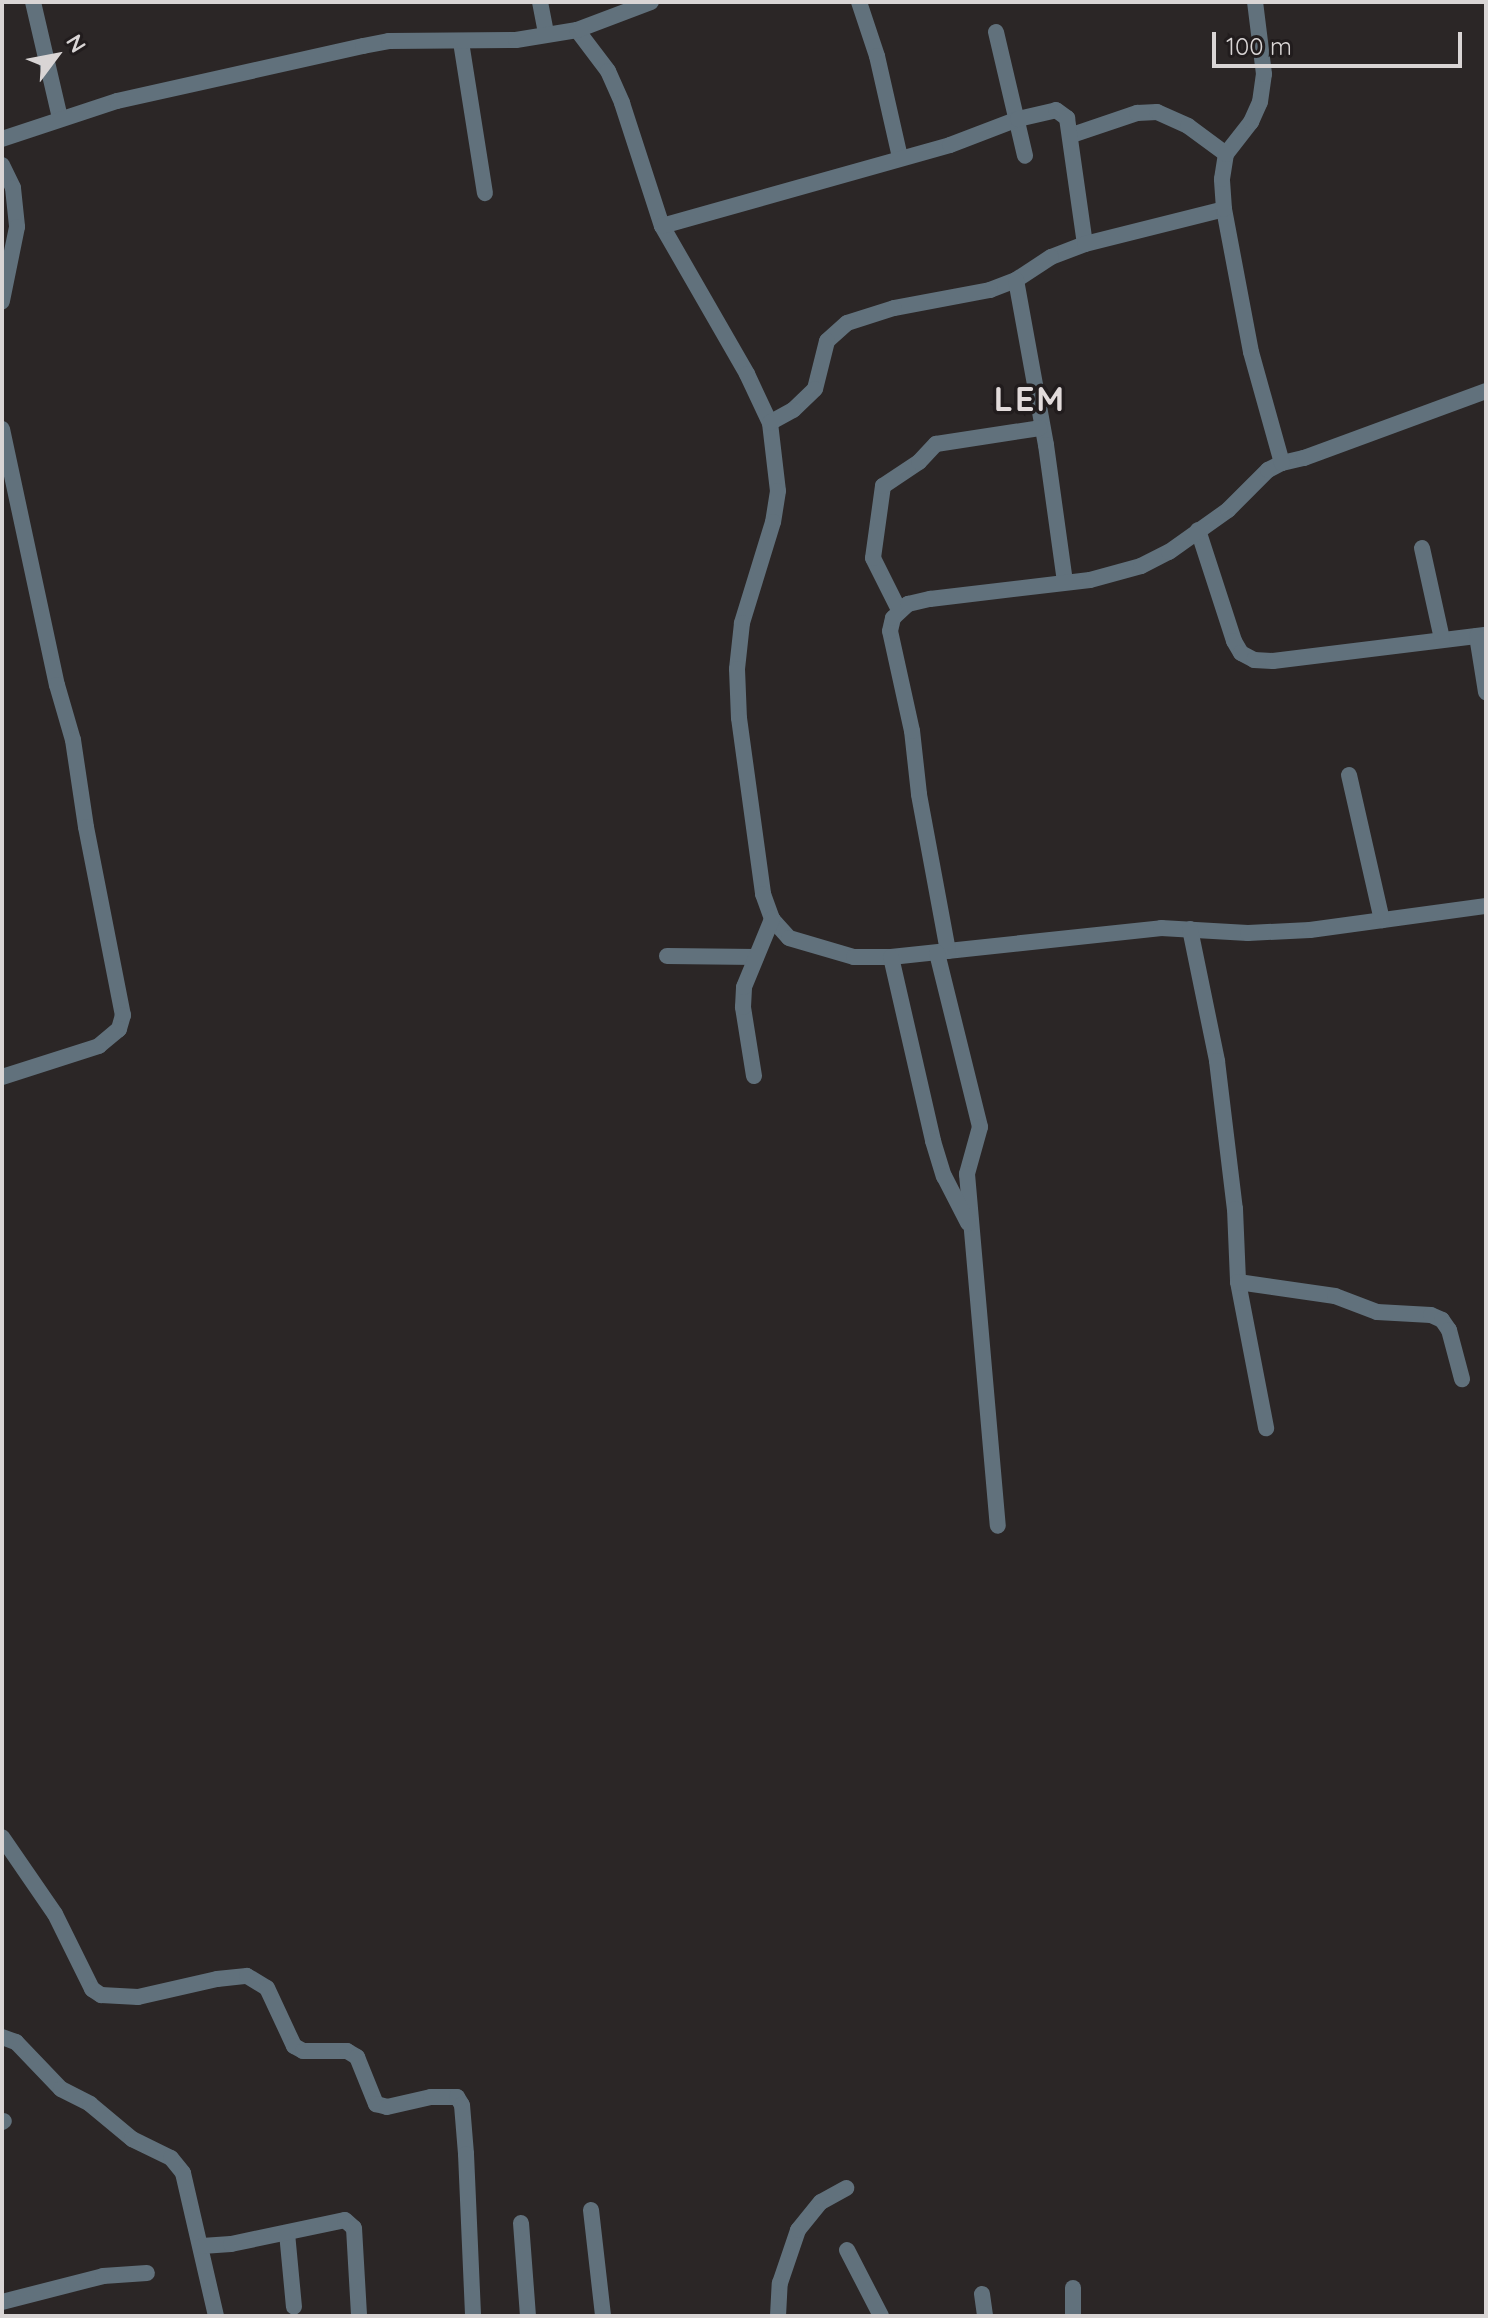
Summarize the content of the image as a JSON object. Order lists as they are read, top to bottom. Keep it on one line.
{"districts":["LEM"],"scale_bar":"100 m","north":"top right"}
